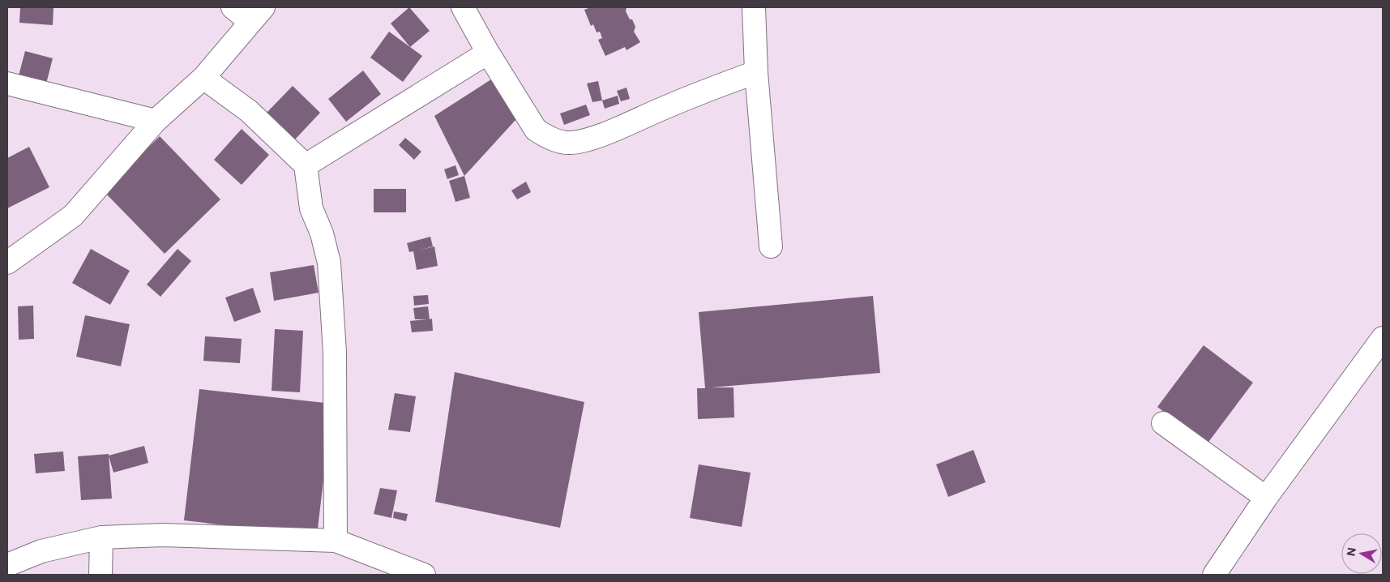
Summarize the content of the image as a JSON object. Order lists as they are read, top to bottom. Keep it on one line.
{"north":"left"}
